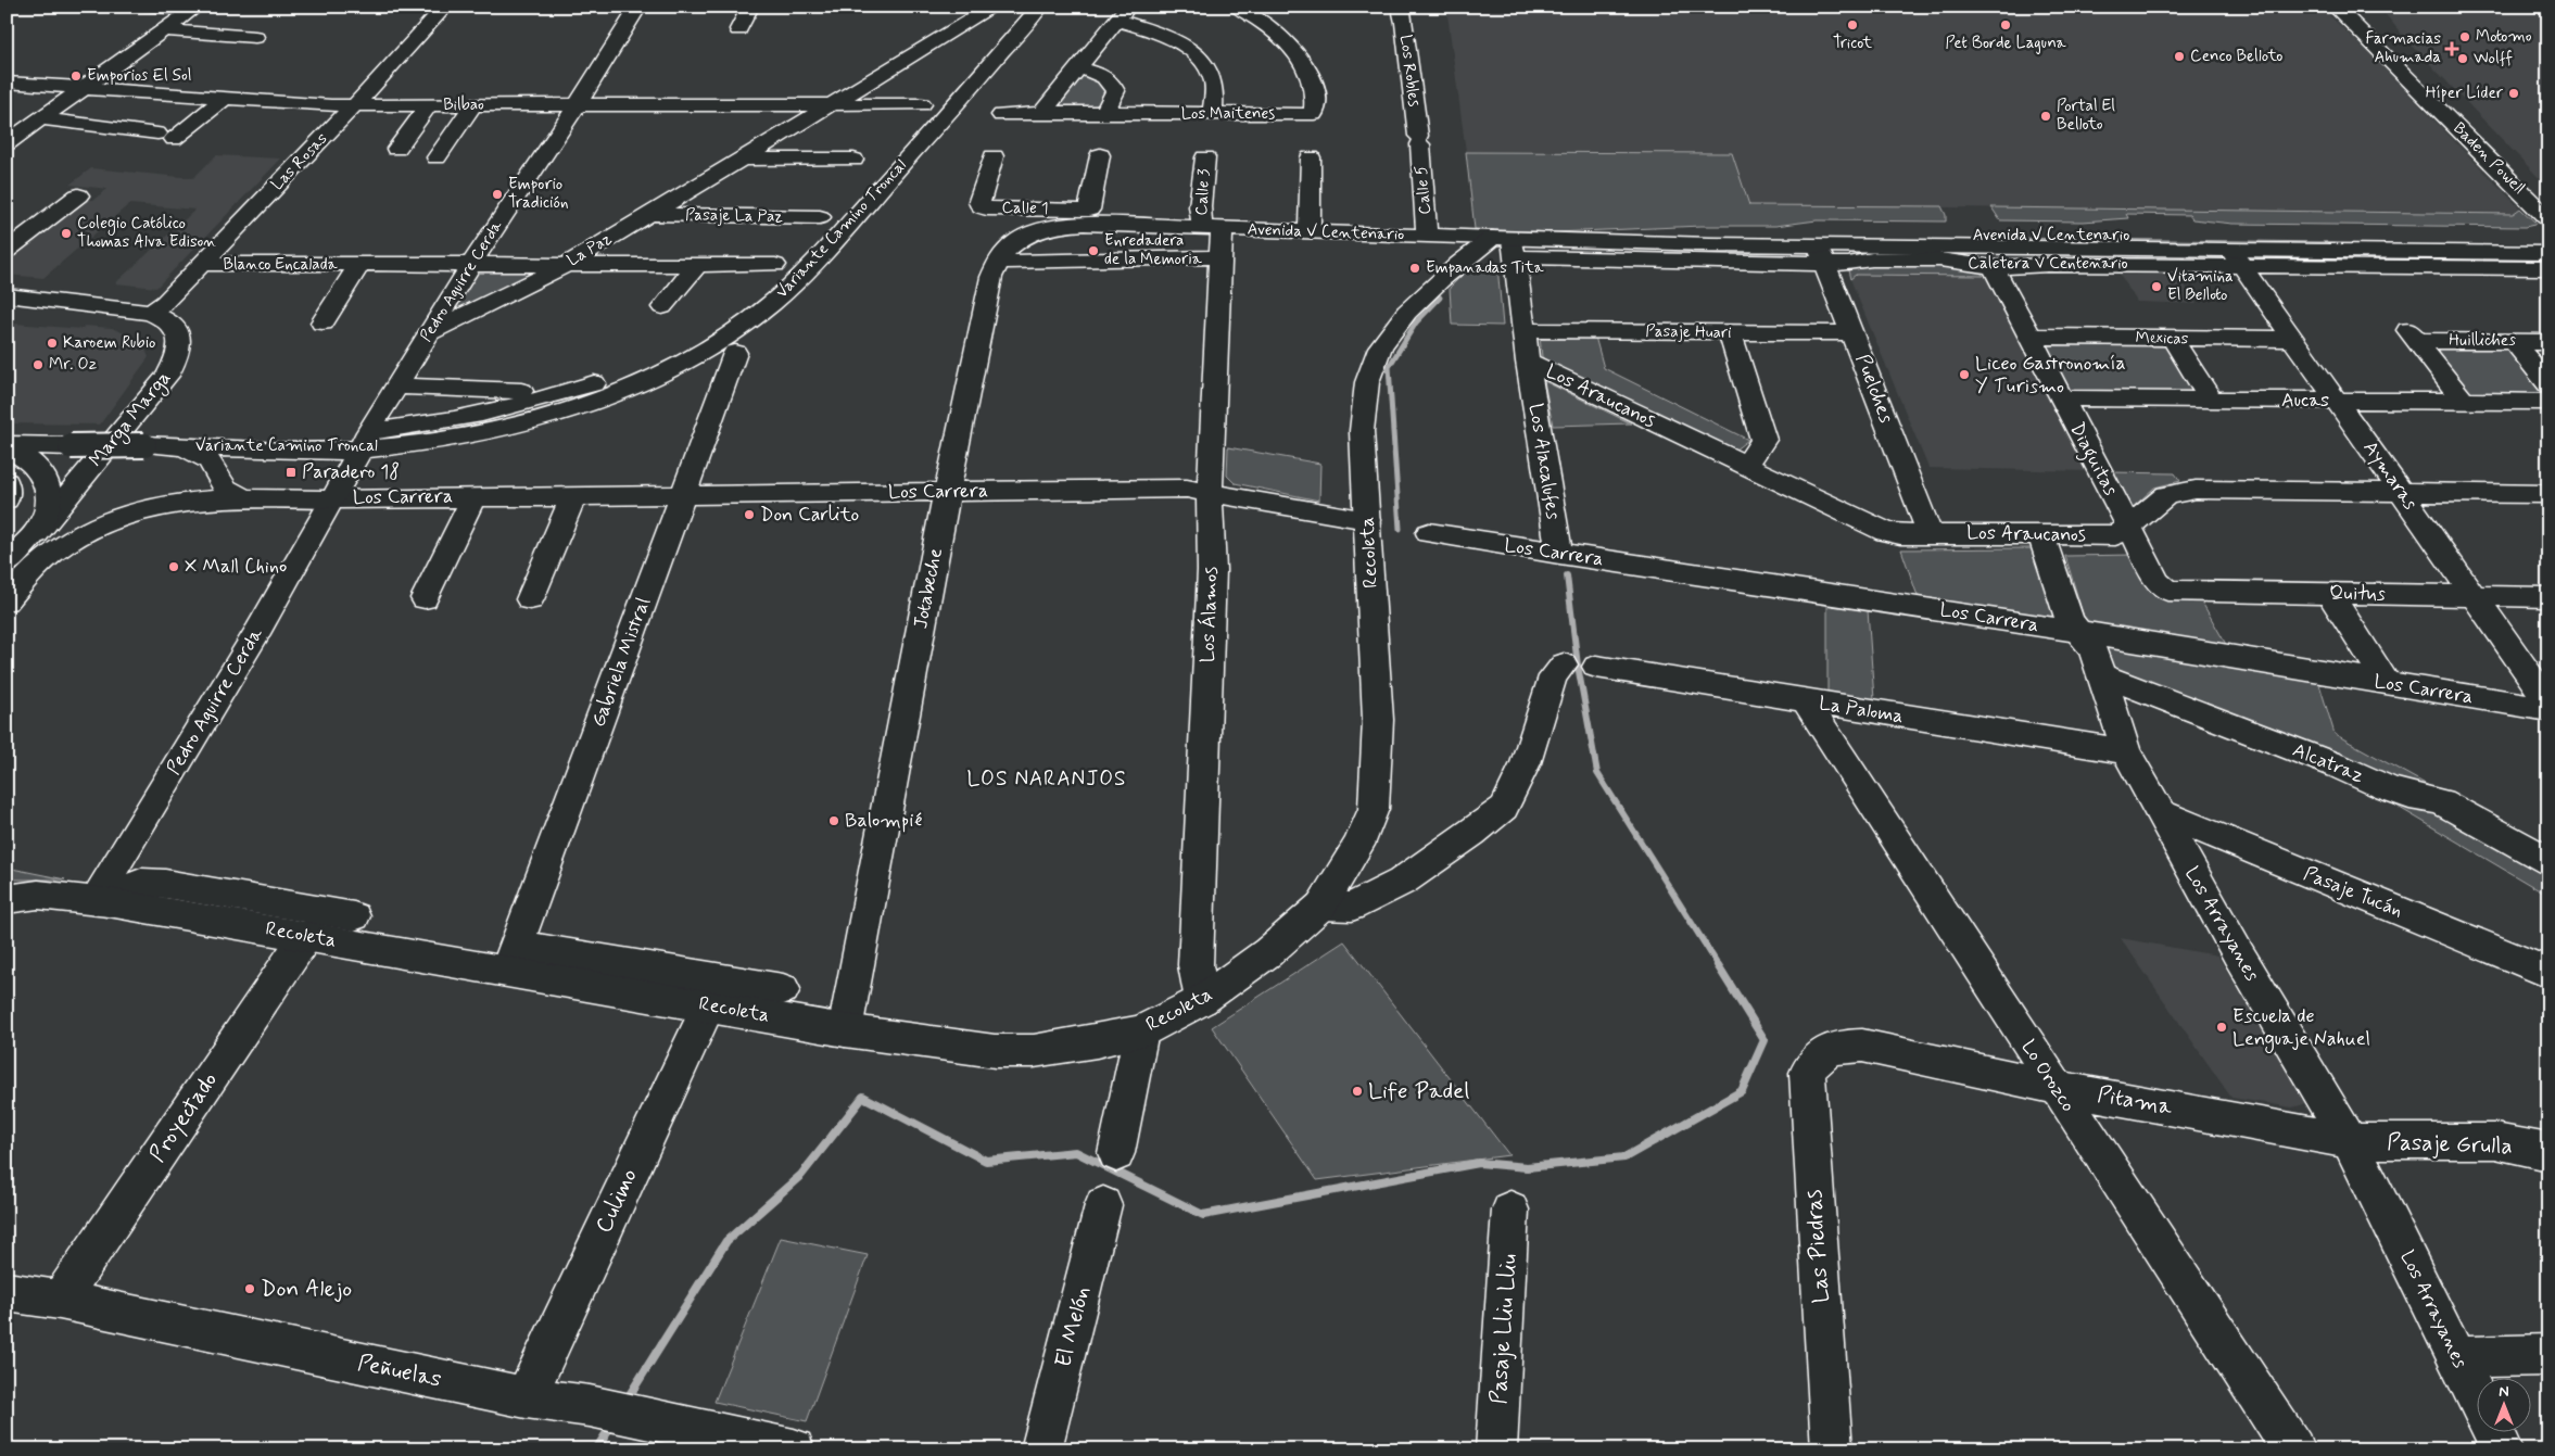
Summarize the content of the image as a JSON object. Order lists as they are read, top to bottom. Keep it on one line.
{"streets":{"street":["Los Robles","Bilbao","Los Maitenes","Baden Powell","Las Rosas","Calle 5","Calle 3","Calle 1","Pasaje La Paz","Variante Camino Troncal","Avenida V Centenario","La Paz","Caletera V Centenario","Blanco Encalada","Pedro Aguirre Cerda","Pasaje Huari","Mexicas","Huilliches","Puelches","Los Araucanos","Aucas","Marga Marga","Diaguitas","Los Alacalufes","Aymaras","Los Carrera","Recoleta","Jotabeche","Quitus","Los Álamos","Gabriela Mistral","La Paloma","Alcatraz","Pasaje Tucán","Los Arrayanes","Lo Orozco","Pitama","Proyectado","Pasaje Grulla","Culimo","Las Piedras","El Melón","Pasaje Lliu Lliu","Peñuelas"]},"crossings":[["Los Robles","Calle 5"],["Bilbao","Las Rosas"],["Bilbao","La Paz"],["Bilbao","Pedro Aguirre Cerda"],["Las Rosas","Blanco Encalada"],["Las Rosas","Marga Marga"],["Calle 5","Avenida V Centenario"],["Calle 3","Avenida V Centenario"],["Calle 3","Los Álamos"],["Calle 1","Avenida V Centenario"],["Calle 1","Jotabeche"],["Pasaje La Paz","La Paz"],["Variante Camino Troncal","Pedro Aguirre Cerda"],["Avenida V Centenario","Caletera V Centenario"],["Avenida V Centenario","Puelches"],["Avenida V Centenario","Los Alacalufes"],["Avenida V Centenario","Aymaras"],["Avenida V Centenario","Recoleta"],["Avenida V Centenario","Jotabeche"],["Avenida V Centenario","Los Álamos"],["La Paz","Blanco Encalada"],["La Paz","Pedro Aguirre Cerda"],["Caletera V Centenario","Puelches"],["Caletera V Centenario","Diaguitas"],["Caletera V Centenario","Los Alacalufes"],["Caletera V Centenario","Aymaras"],["Caletera V Centenario","Recoleta"],["Blanco Encalada","Pedro Aguirre Cerda"],["Pedro Aguirre Cerda","Los Carrera"],["Pedro Aguirre Cerda","Recoleta"],["Pasaje Huari","Puelches"],["Pasaje Huari","Los Alacalufes"],["Mexicas","Diaguitas"],["Mexicas","Aymaras"],["Huilliches","Aucas"],["Puelches","Los Araucanos"],["Los Araucanos","Diaguitas"],["Los Araucanos","Los Alacalufes"],["Los Araucanos","Aymaras"],["Los Araucanos","Los Arrayanes"],["Aucas","Diaguitas"],["Aucas","Aymaras"],["Diaguitas","Quitus"],["Los Alacalufes","Los Carrera"],["Los Alacalufes","Recoleta"],["Aymaras","Quitus"],["Los Carrera","Recoleta"],["Los Carrera","Jotabeche"],["Los Carrera","Los Álamos"],["Los Carrera","Gabriela Mistral"],["Los Carrera","Los Arrayanes"],["Recoleta","Jotabeche"],["Recoleta","Los Álamos"],["Recoleta","Gabriela Mistral"],["Recoleta","Proyectado"],["Recoleta","Culimo"],["La Paloma","Los Arrayanes"],["La Paloma","Lo Orozco"],["Alcatraz","Los Arrayanes"],["Pasaje Tucán","Los Arrayanes"],["Los Arrayanes","Pitama"],["Los Arrayanes","Pasaje Grulla"],["Lo Orozco","Pitama"],["Pitama","Pasaje Grulla"],["Pitama","Las Piedras"],["Proyectado","Peñuelas"],["Culimo","Peñuelas"]],"districts":["LOS NARANJOS"],"places":{"other":["Tricot","Pet Borde Laguna","Motomo","Cenco Belloto","Wolff","Emporios El Sol","Híper Líder","Portal El Belloto","Emporio Tradición","Colegio Católico Thomas Alva Edison","Enredadera de la Memoria","Empanadas Tita","Vitamina El Belloto","Karoem Rubio","Mr. Oz","Liceo Gastronomía Y Turismo","Don Carlito","X Mall Chino","Balompié","Escuela de Lenguaje Nahuel","Life Padel","Don Alejo"],"health":["Farmacias Ahumada"],"transit":["Paradero 18"]},"north":"top"}
